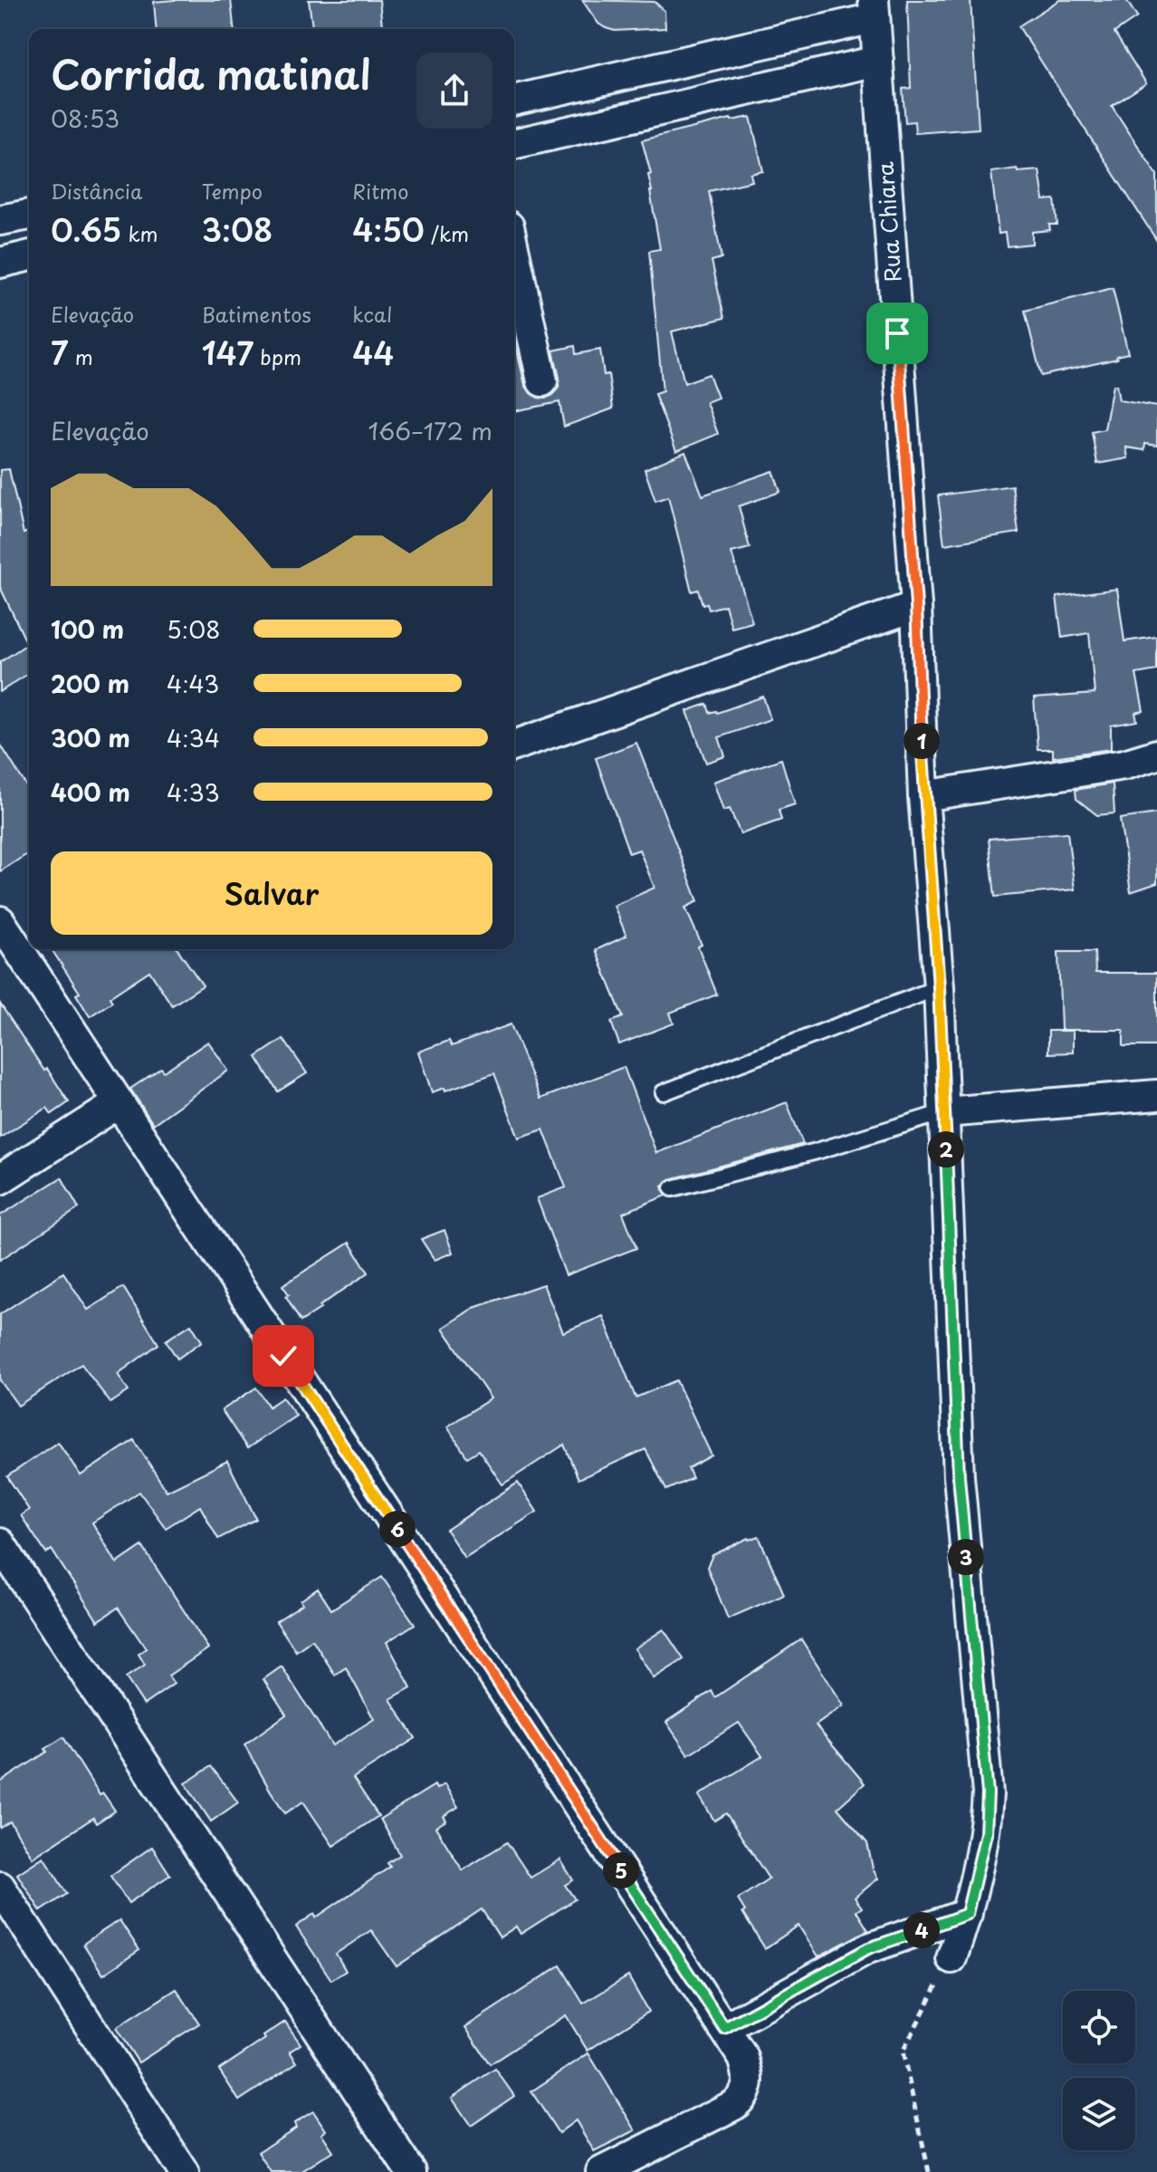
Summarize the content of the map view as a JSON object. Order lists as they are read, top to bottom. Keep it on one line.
{"streets":{"street":["Rua Chiara"]},"page":{"heading":["Corrida matinal","08:53"],"stats":[["Distância","0.65 km"],["Tempo","3:08"],["Ritmo","4:50 /km"],["Elevação","7 m"],["Batimentos","147 bpm"],["kcal","44"]],"chart":["Elevação","166–172 m"],"list":[{"name":"100 m","note":"5:08"},{"name":"200 m","note":"4:43"},{"name":"300 m","note":"4:34"},{"name":"400 m","note":"4:33"}],"pins":["1","2","6","3","5","4"],"buttons":"Salvar"}}
